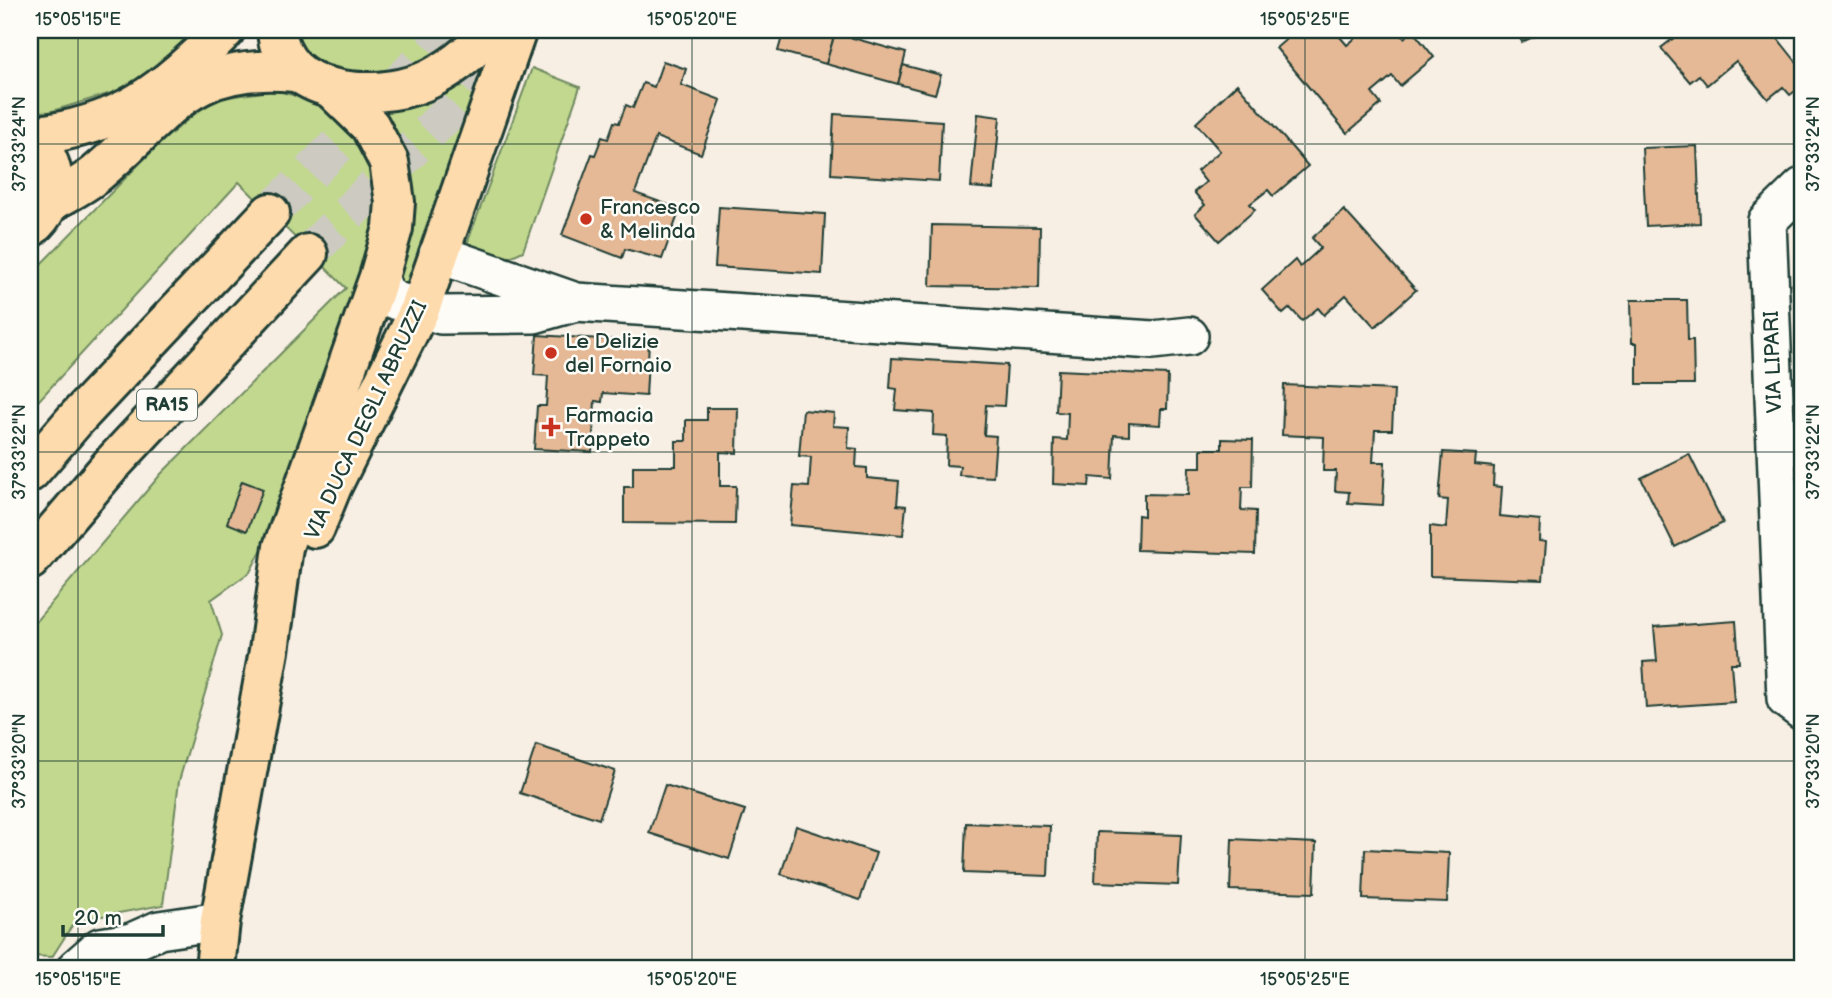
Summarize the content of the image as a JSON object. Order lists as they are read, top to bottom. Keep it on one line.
{"streets":{"main road":["RA15","VIA DUCA DEGLI ABRUZZI"],"street":["VIA LIPARI"]},"places":{"other":["Francesco & Melinda","Le Delizie del Fornaio"],"health":["Farmacia Trappeto"]},"scale_bar":"20 m","coordinates":["15°05'15\"E","15°05'20\"E","15°05'25\"E","37°33'24\"N","37°33'22\"N","37°33'20\"N"]}
